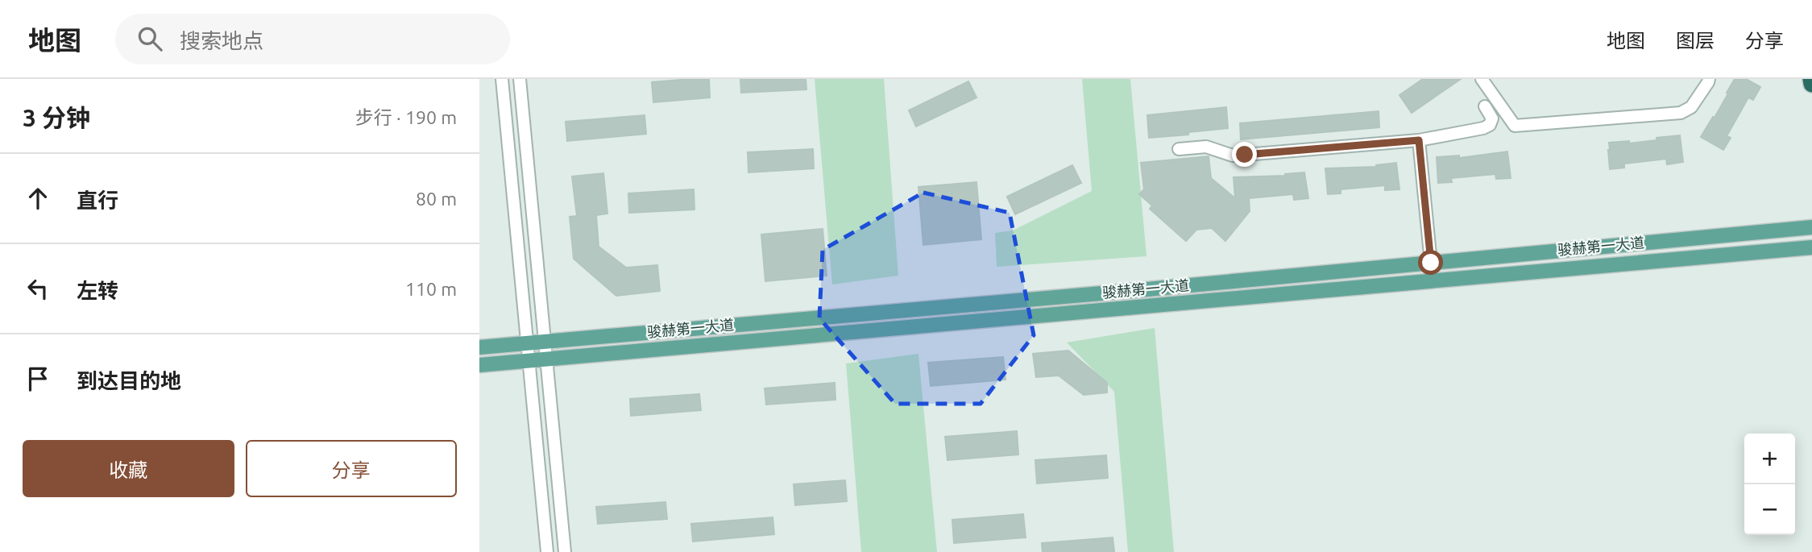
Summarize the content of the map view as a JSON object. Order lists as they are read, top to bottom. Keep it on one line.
{"streets":{"main road":["骏赫第一大道"]},"page":{"header":"地图","search":"搜索地点","nav":["地图","图层","分享"],"heading":["3 分钟","步行 · 190 m"],"list":[["直行","80 m"],["左转","110 m"],"到达目的地"],"buttons":["收藏","分享"],"map_buttons":["+","−"]}}
